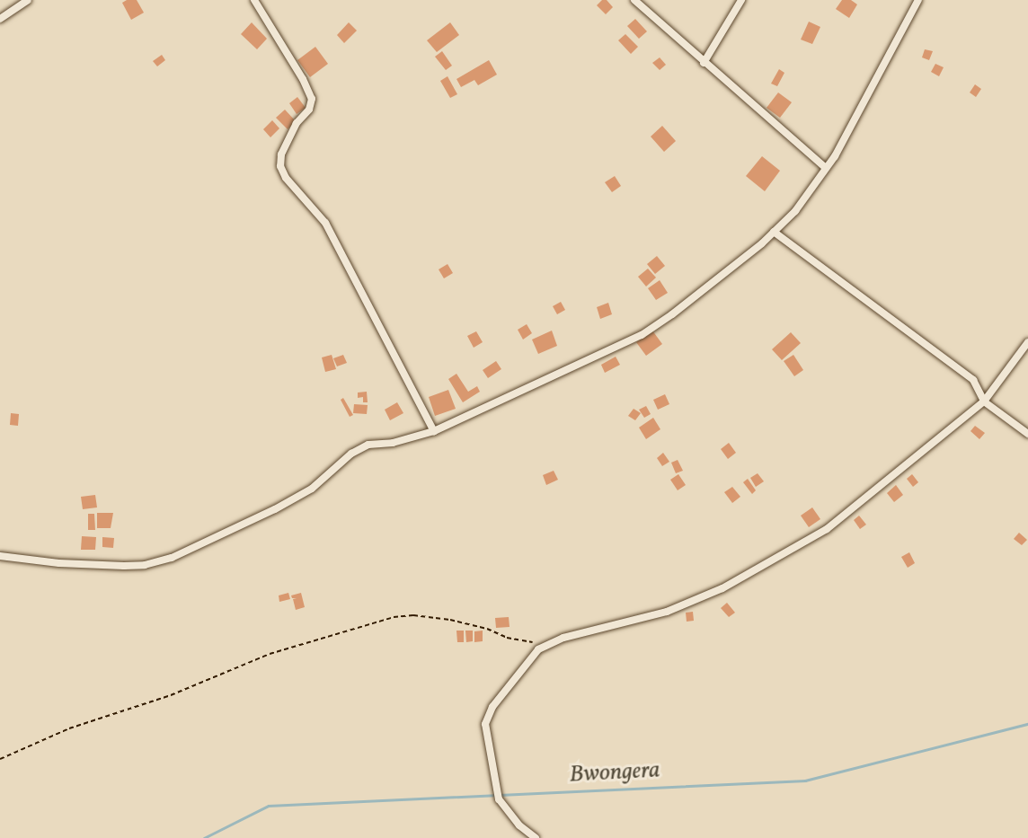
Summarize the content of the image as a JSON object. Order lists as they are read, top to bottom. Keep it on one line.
{"water":["Bwongera"]}
